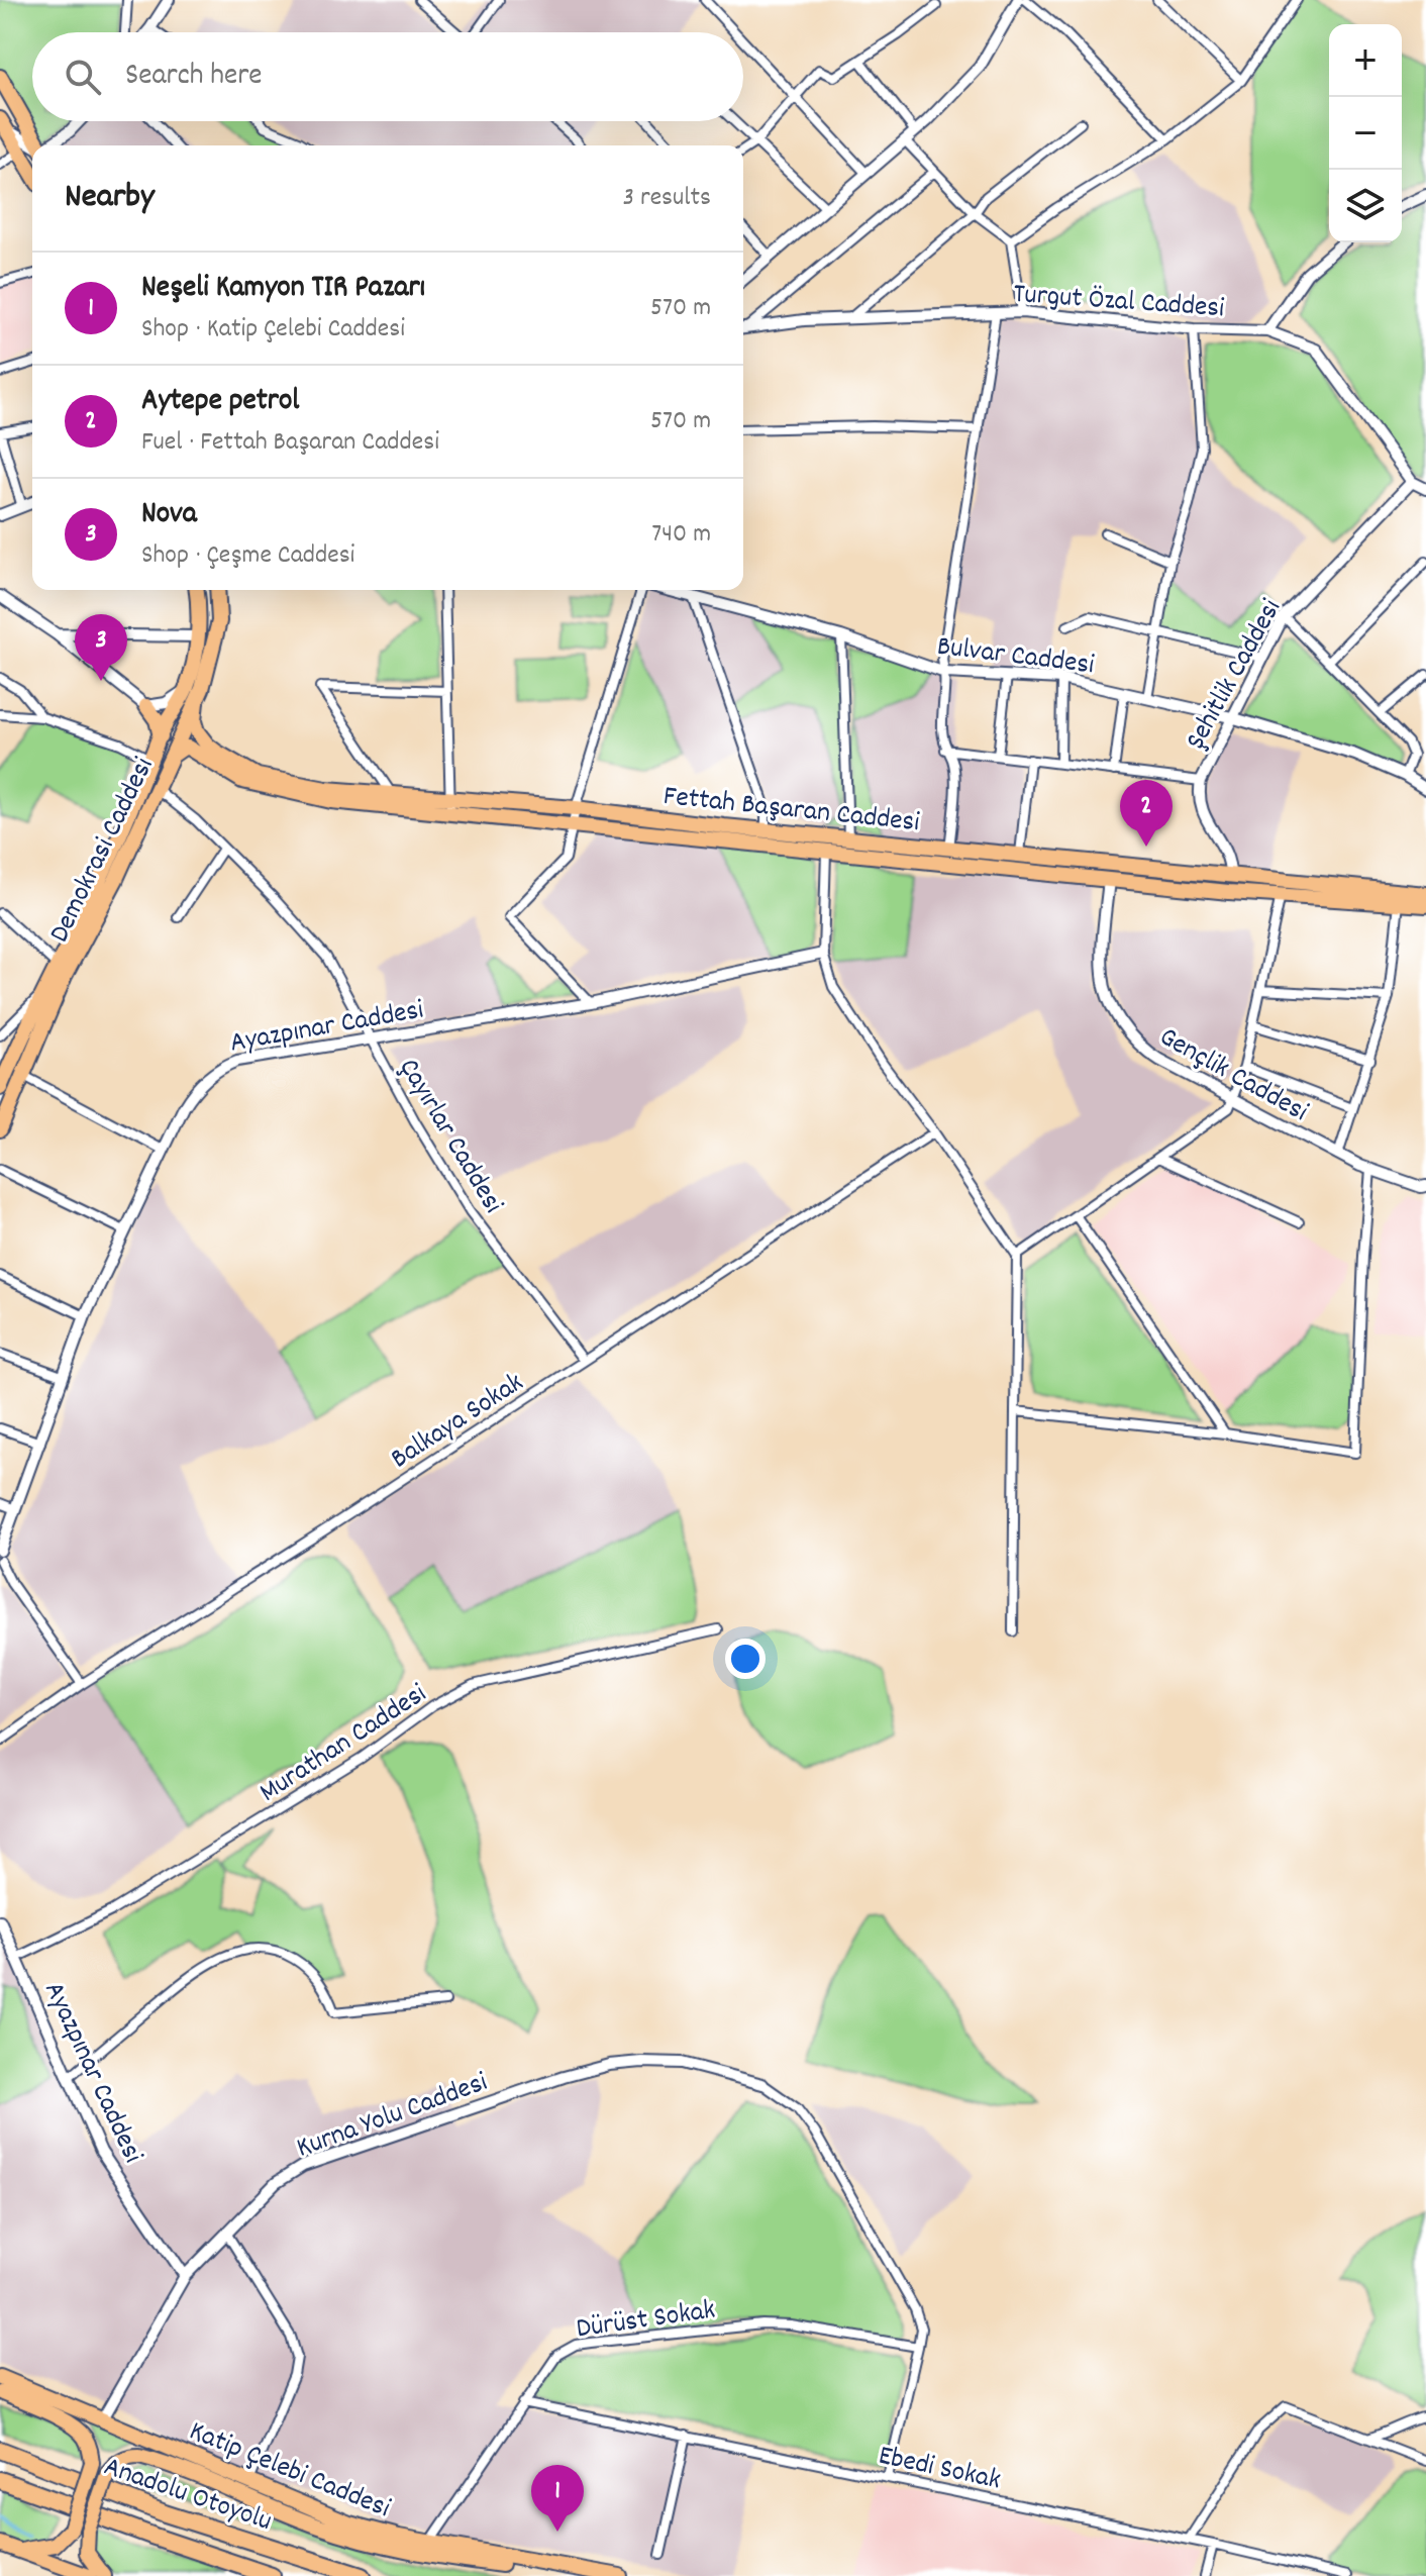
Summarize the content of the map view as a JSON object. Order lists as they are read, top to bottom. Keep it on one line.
{"streets":{"highway":["Anadolu Otoyolu"],"main road":["Fettah Başaran Caddesi","Demokrasi Caddesi","Katip Çelebi Caddesi"],"street":["Turgut Özal Caddesi","Bulvar Caddesi","Şehitlik Caddesi","Ayazpınar Caddesi","Gençlik Caddesi","Çayırlar Caddesi","Balkaya Sokak","Murathan Caddesi","Kurna Yolu Caddesi","Dürüst Sokak","Ebedi Sokak"]},"crossings":[["Turgut Özal Caddesi","Şehitlik Caddesi"],["Bulvar Caddesi","Şehitlik Caddesi"],["Şehitlik Caddesi","Fettah Başaran Caddesi"],["Fettah Başaran Caddesi","Demokrasi Caddesi"],["Fettah Başaran Caddesi","Gençlik Caddesi"],["Demokrasi Caddesi","Çayırlar Caddesi"],["Ayazpınar Caddesi","Çayırlar Caddesi"],["Ayazpınar Caddesi","Murathan Caddesi"],["Ayazpınar Caddesi","Kurna Yolu Caddesi"],["Çayırlar Caddesi","Balkaya Sokak"],["Kurna Yolu Caddesi","Katip Çelebi Caddesi"],["Dürüst Sokak","Ebedi Sokak"],["Dürüst Sokak","Katip Çelebi Caddesi"]],"page":{"map_buttons":["+","−"],"search":"Search here","heading":["Nearby","3 results"],"list":[{"mark":"1","name":"Neşeli Kamyon TIR Pazarı","note":"Shop · Katip Çelebi Caddesi","value":"570 m"},{"mark":"2","name":"Aytepe petrol","note":"Fuel · Fettah Başaran Caddesi","value":"570 m"},{"mark":"3","name":"Nova","note":"Shop · Çeşme Caddesi","value":"740 m"}],"pins":["3","2","1"]}}
